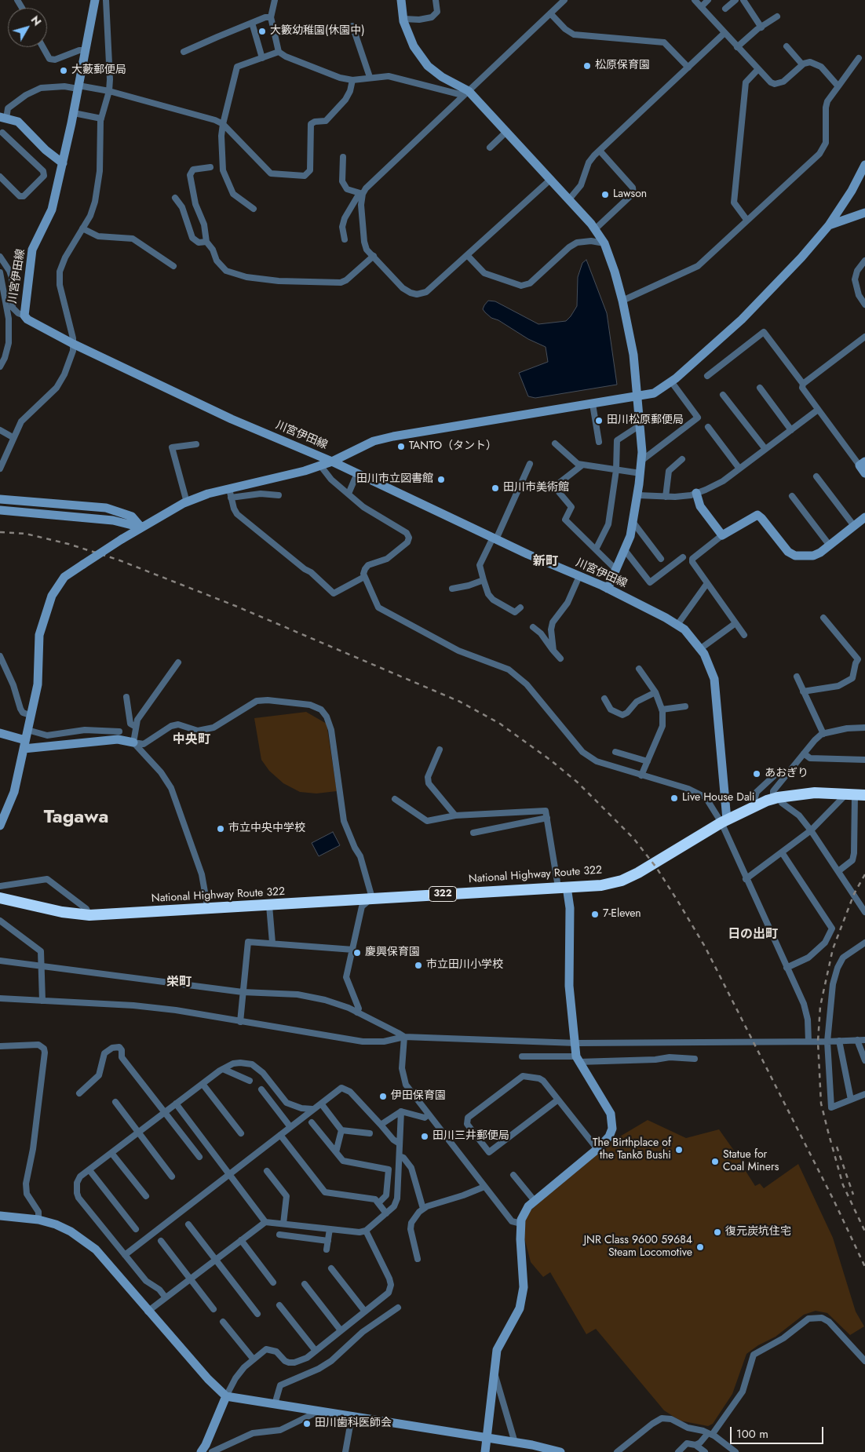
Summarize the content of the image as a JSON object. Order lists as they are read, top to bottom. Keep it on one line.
{"streets":{"highway":["National Highway Route 322","322"],"street":["川宮伊田線"]},"crossings":[["川宮伊田線","National Highway Route 322"]],"districts":["新町","中央町","Tagawa","日の出町","栄町"],"places":["大籔幼稚園(休園中)","松原保育園","大藪郵便局","Lawson","田川松原郵便局","TANTO（タント）","田川市立図書館","田川市美術館","あおぎり","Live House Dali","市立中央中学校","7-Eleven","慶興保育園","市立田川小学校","伊田保育園","田川三井郵便局","The Birthplace of the Tankō Bushi","Statue for Coal Miners","復元炭坑住宅","JNR Class 9600 59684 Steam Locomotive","田川歯科医師会"],"scale_bar":"100 m","north":"top right"}
